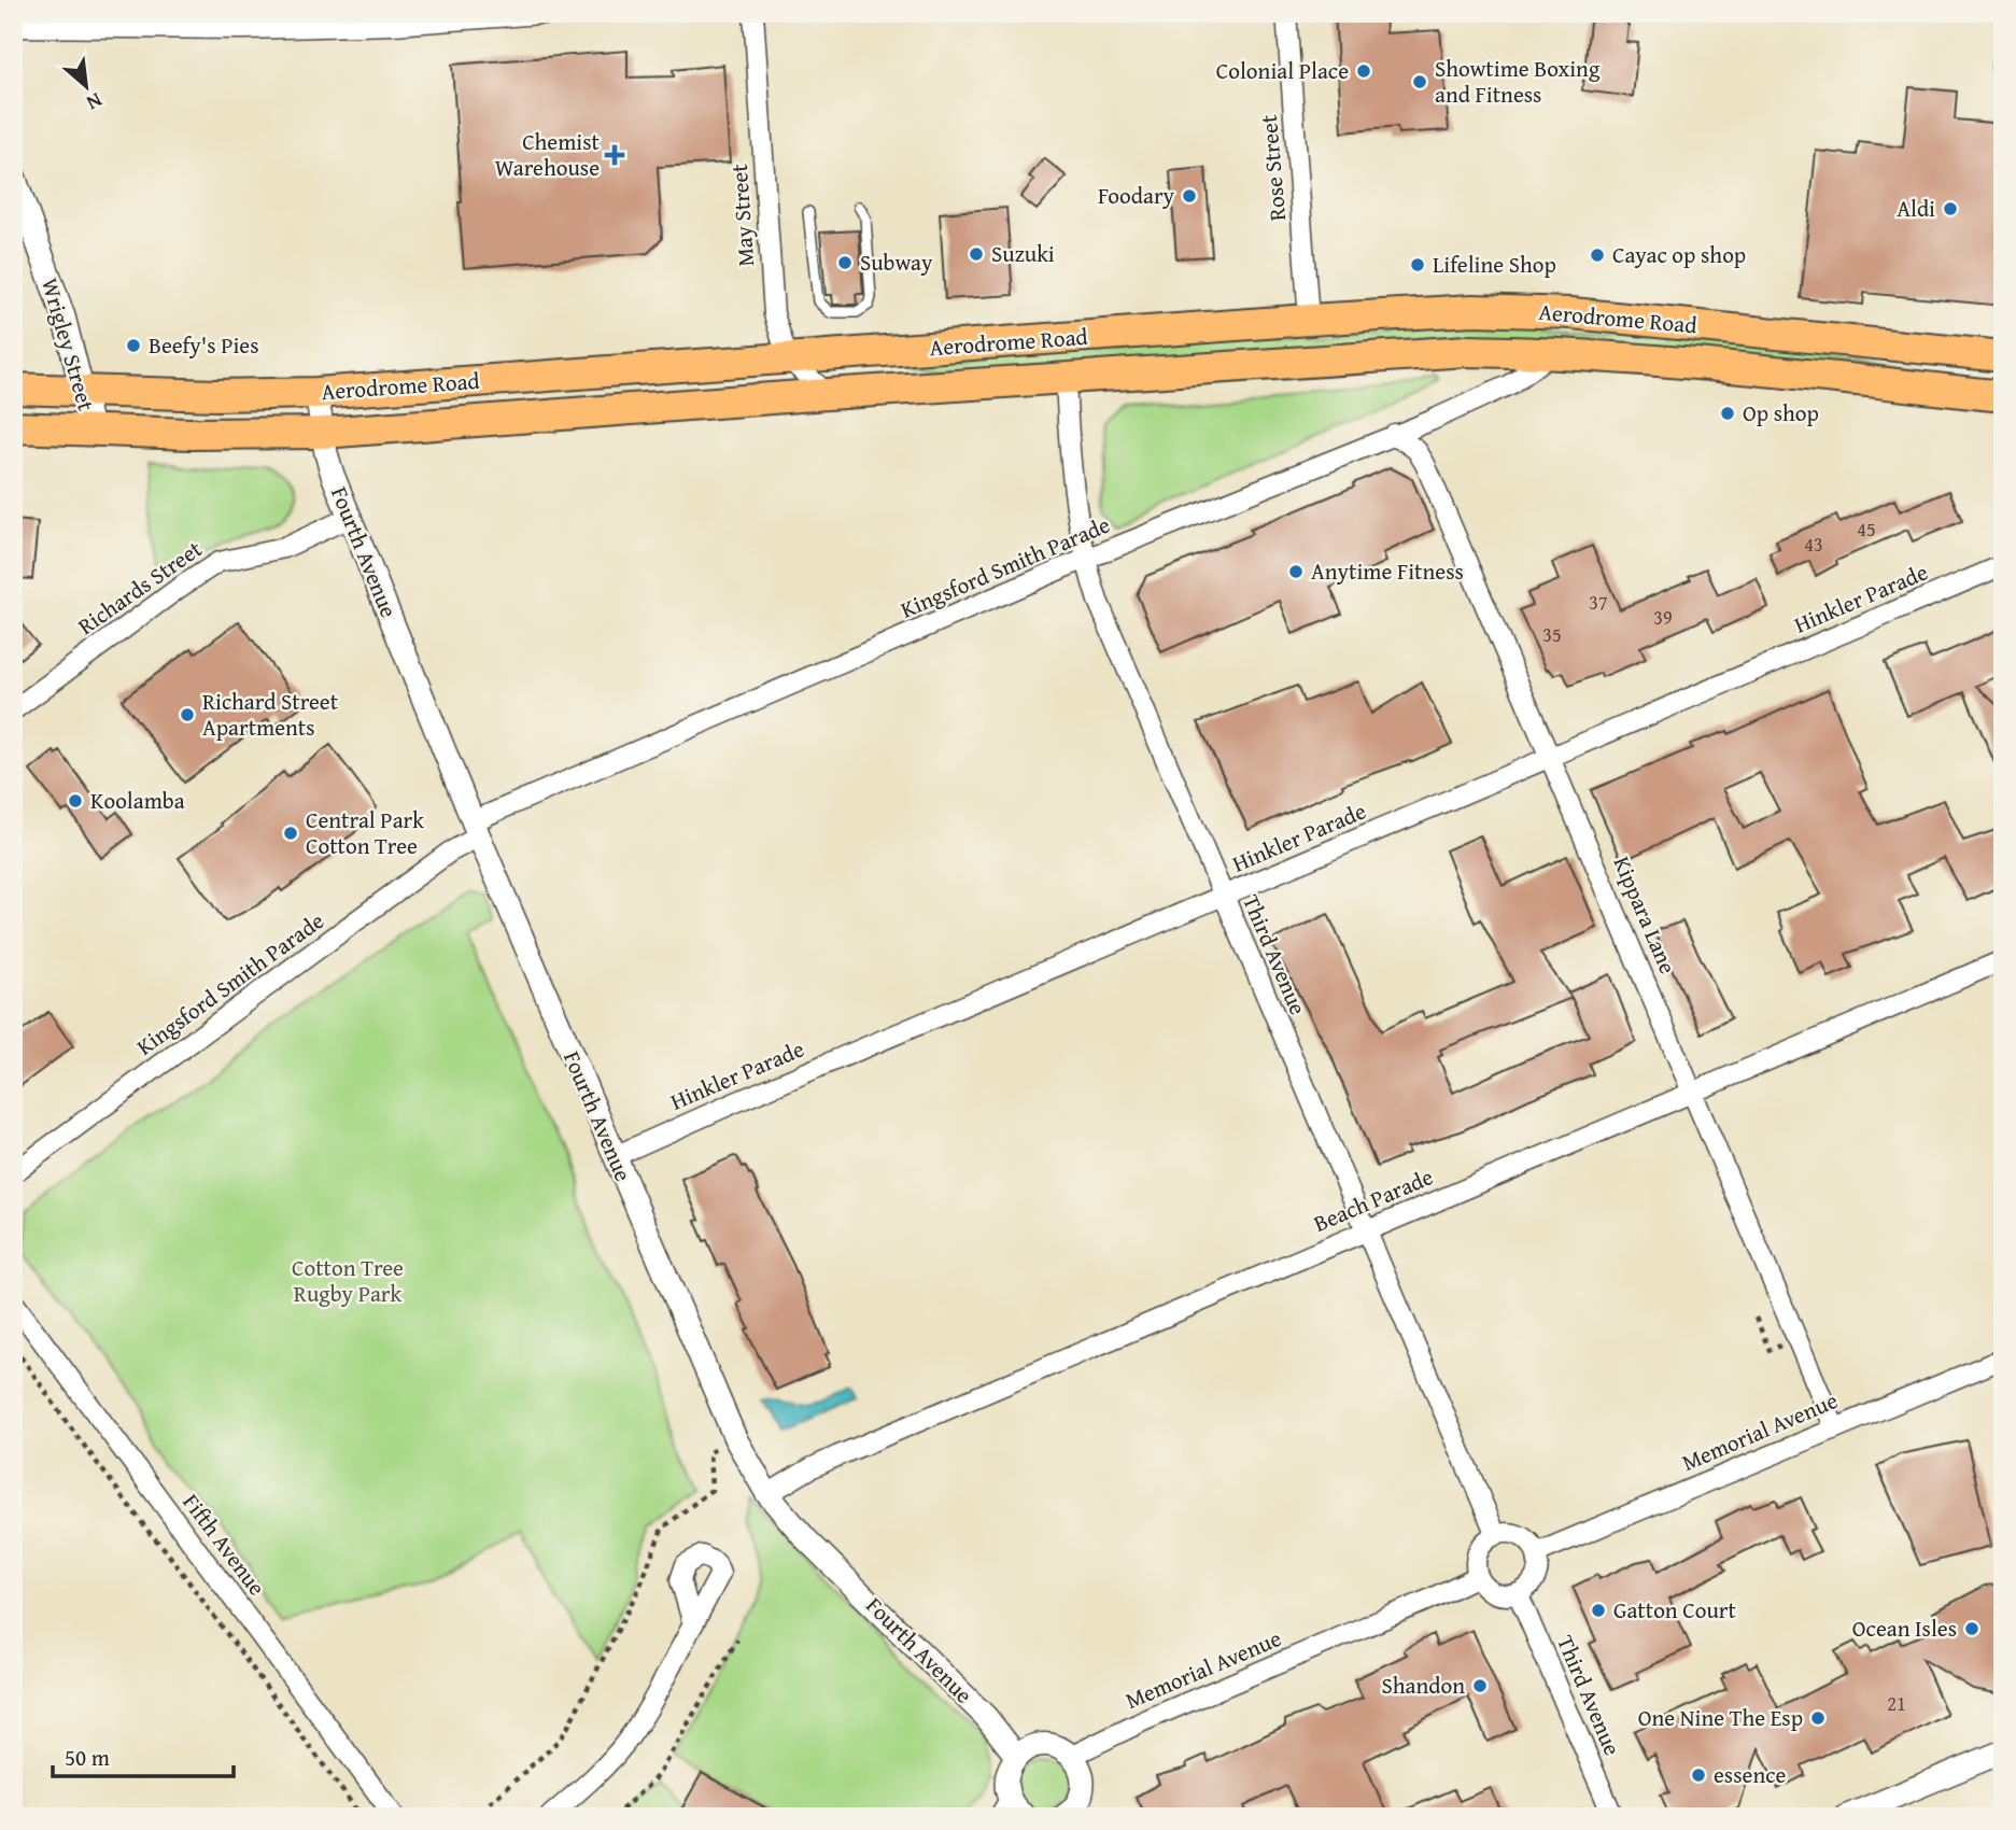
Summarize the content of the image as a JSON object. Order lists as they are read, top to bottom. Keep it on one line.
{"streets":{"main road":["Aerodrome Road"],"street":["Rose Street","May Street","Wrigley Street","Fourth Avenue","Kingsford Smith Parade","Richards Street","Hinkler Parade","Kippara Lane","Third Avenue","Beach Parade","Memorial Avenue","Fifth Avenue"]},"crossings":[["Rose Street","Aerodrome Road"],["May Street","Aerodrome Road"],["Aerodrome Road","Wrigley Street"],["Aerodrome Road","Fourth Avenue"],["Aerodrome Road","Kingsford Smith Parade"],["Aerodrome Road","Third Avenue"],["Fourth Avenue","Kingsford Smith Parade"],["Fourth Avenue","Richards Street"],["Fourth Avenue","Hinkler Parade"],["Fourth Avenue","Beach Parade"],["Kingsford Smith Parade","Kippara Lane"],["Kingsford Smith Parade","Third Avenue"],["Hinkler Parade","Kippara Lane"],["Hinkler Parade","Third Avenue"],["Kippara Lane","Beach Parade"],["Kippara Lane","Memorial Avenue"],["Third Avenue","Beach Parade"],["Third Avenue","Memorial Avenue"]],"parks":["Cotton Tree Rugby Park"],"places":{"other":["Colonial Place","Showtime Boxing and Fitness","Foodary","Aldi","Suzuki","Cayac op shop","Subway","Lifeline Shop","Beefy's Pies","Op shop","Anytime Fitness","Richard Street Apartments","Koolamba","Central Park Cotton Tree","Gatton Court","Ocean Isles","Shandon","One Nine The Esp","essence"],"health":["Chemist Warehouse"]},"house_numbers":["45","43","37","39","35","21"],"scale_bar":"50 m","north":"bottom right"}
